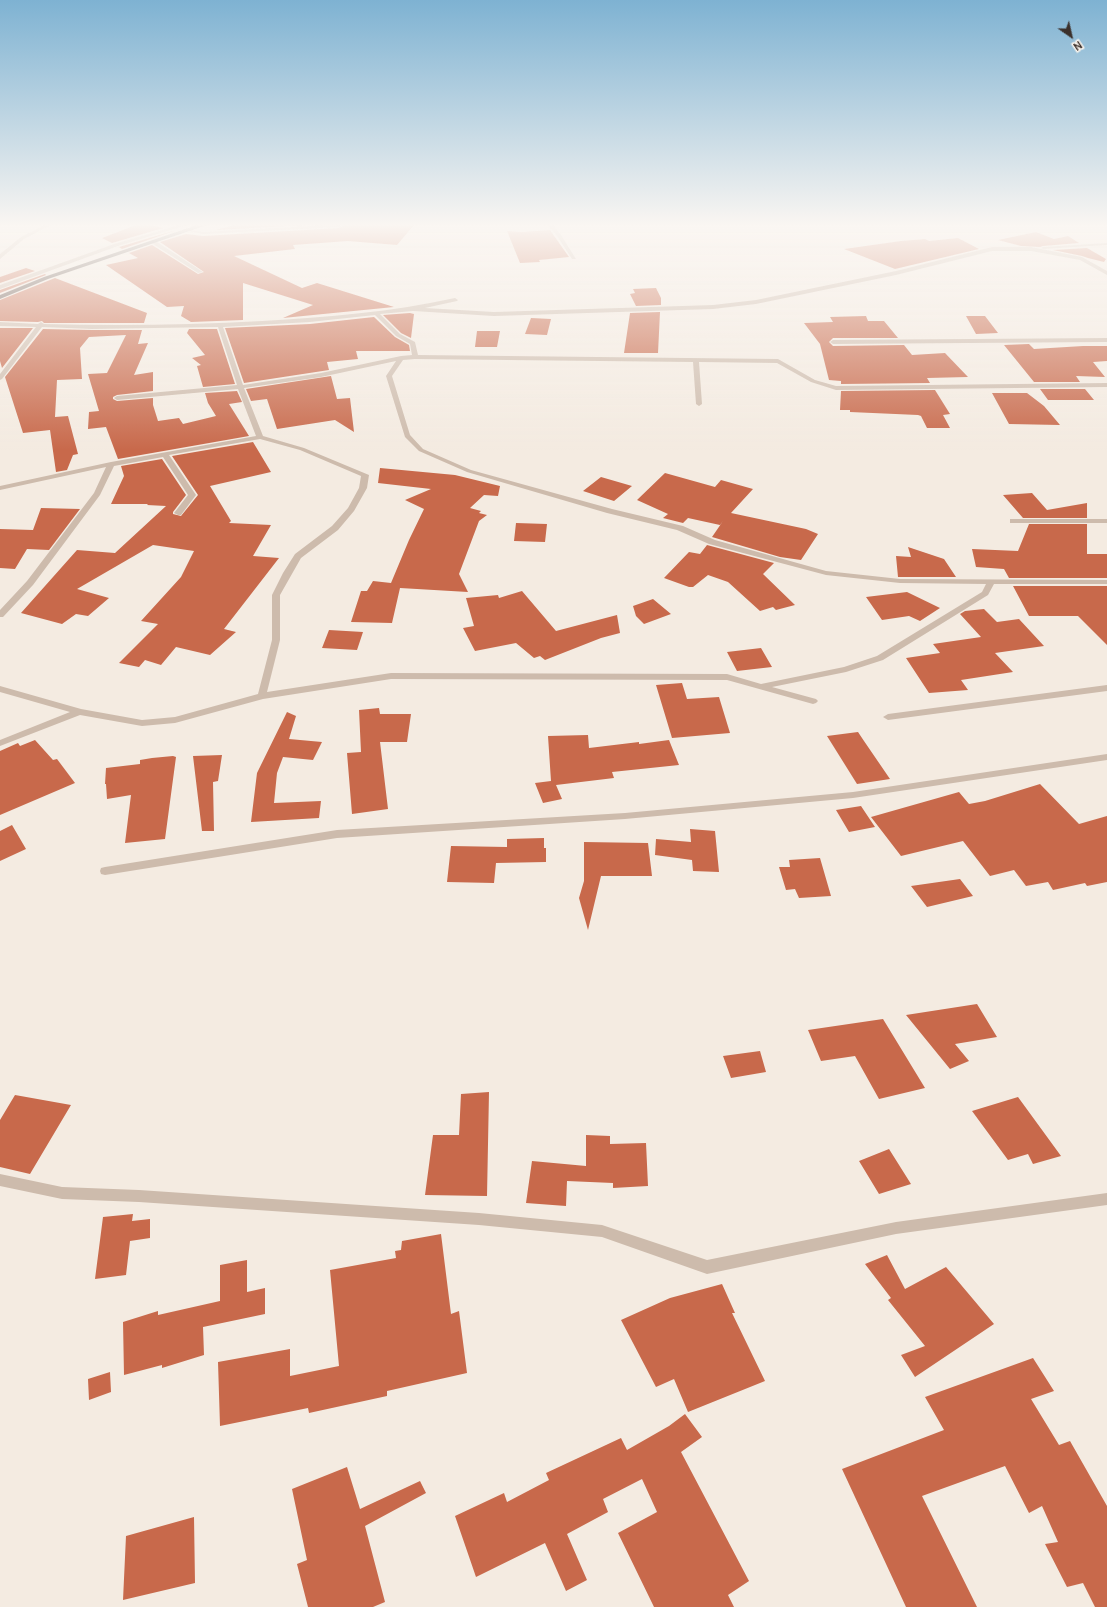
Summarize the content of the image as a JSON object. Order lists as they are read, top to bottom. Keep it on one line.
{"north":"bottom right"}
